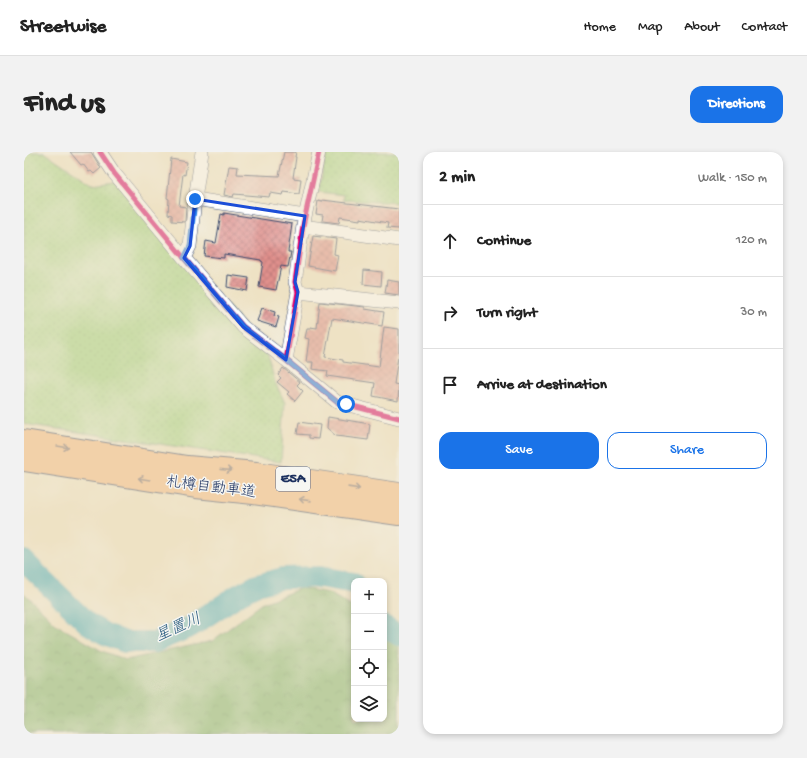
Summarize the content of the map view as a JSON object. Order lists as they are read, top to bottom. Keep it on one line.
{"streets":{"highway":["E5A","札樽自動車道"]},"water":["星置川"],"page":{"header":"Streetwise","nav":["Home","Map","About","Contact"],"buttons":["Directions",["Save","Share"]],"title":"Find us","heading":["2 min","Walk · 150 m"],"list":[["Continue","120 m"],["Turn right","30 m"],"Arrive at destination"],"map_buttons":["+","−"]}}
